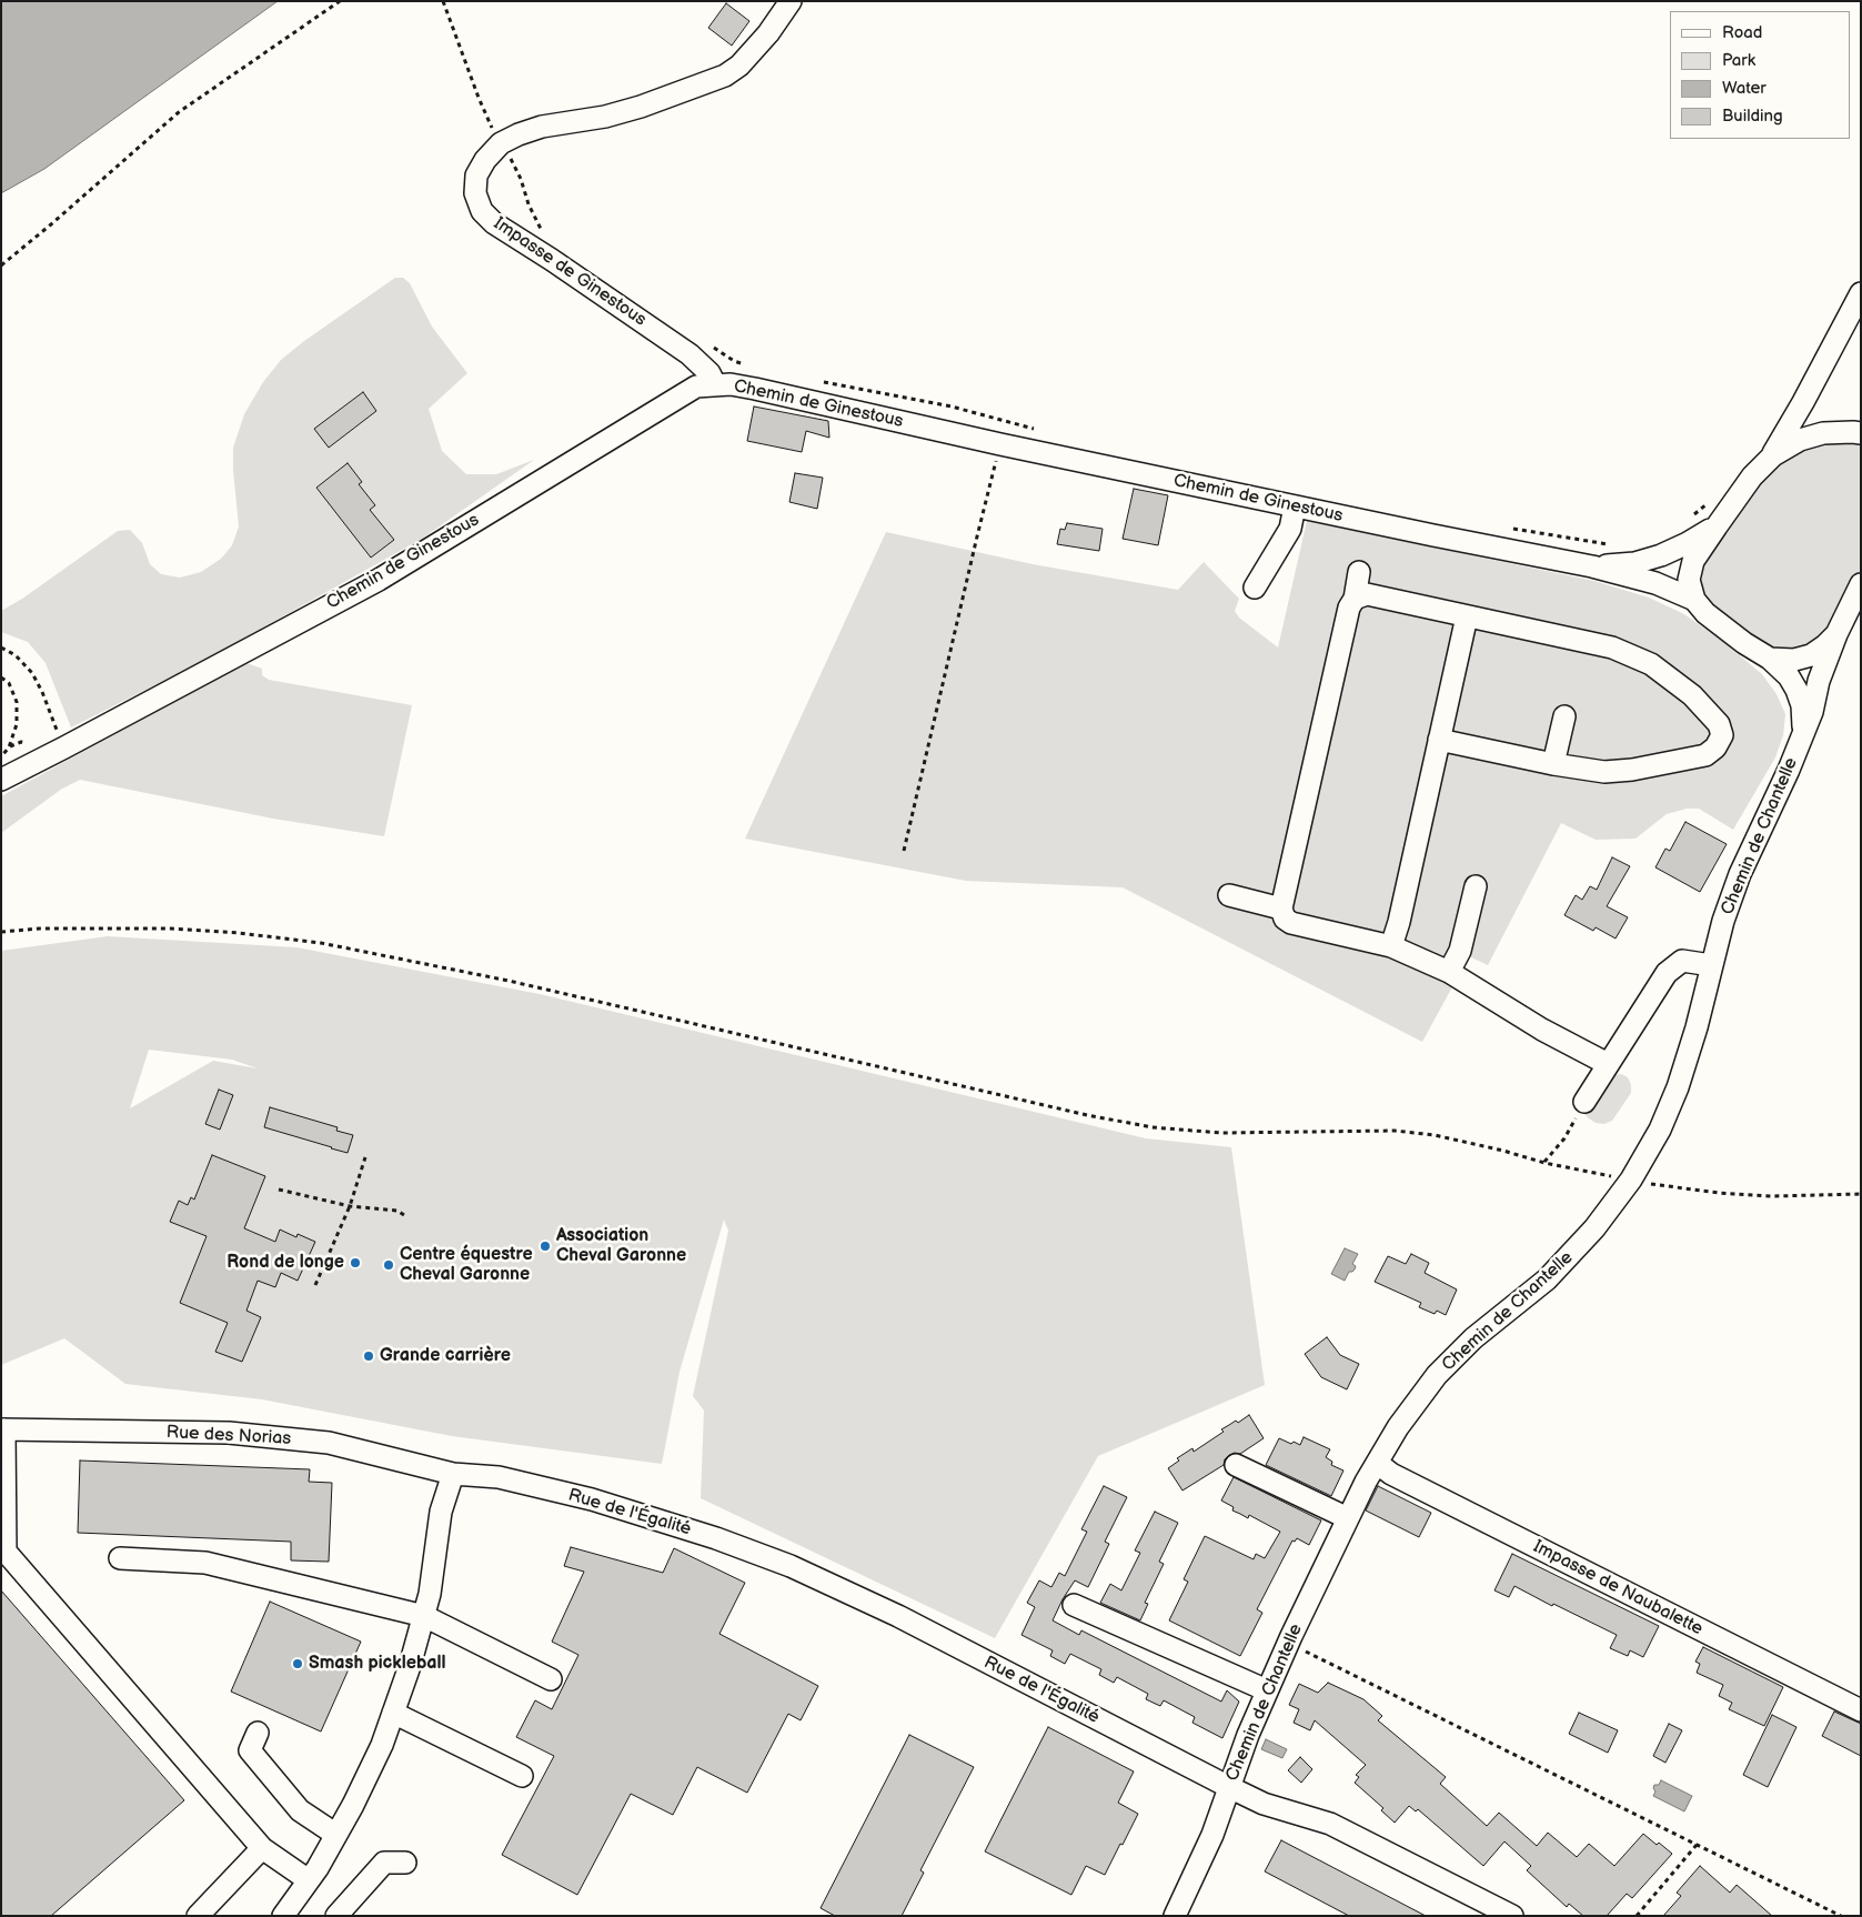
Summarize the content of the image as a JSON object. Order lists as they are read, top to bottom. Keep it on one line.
{"streets":{"street":["Impasse de Ginestous","Chemin de Ginestous","Chemin de Chantelle","Rue des Norias","Rue de l'Égalité","Impasse de Naubalette"]},"crossings":[["Impasse de Ginestous","Chemin de Ginestous"],["Chemin de Ginestous","Chemin de Chantelle"],["Chemin de Chantelle","Rue de l'Égalité"],["Chemin de Chantelle","Impasse de Naubalette"],["Rue des Norias","Rue de l'Égalité"]],"places":["Association Cheval Garonne","Rond de longe","Centre équestre Cheval Garonne","Grande carrière","Smash pickleball"],"legend":["Road","Park","Water","Building"]}
